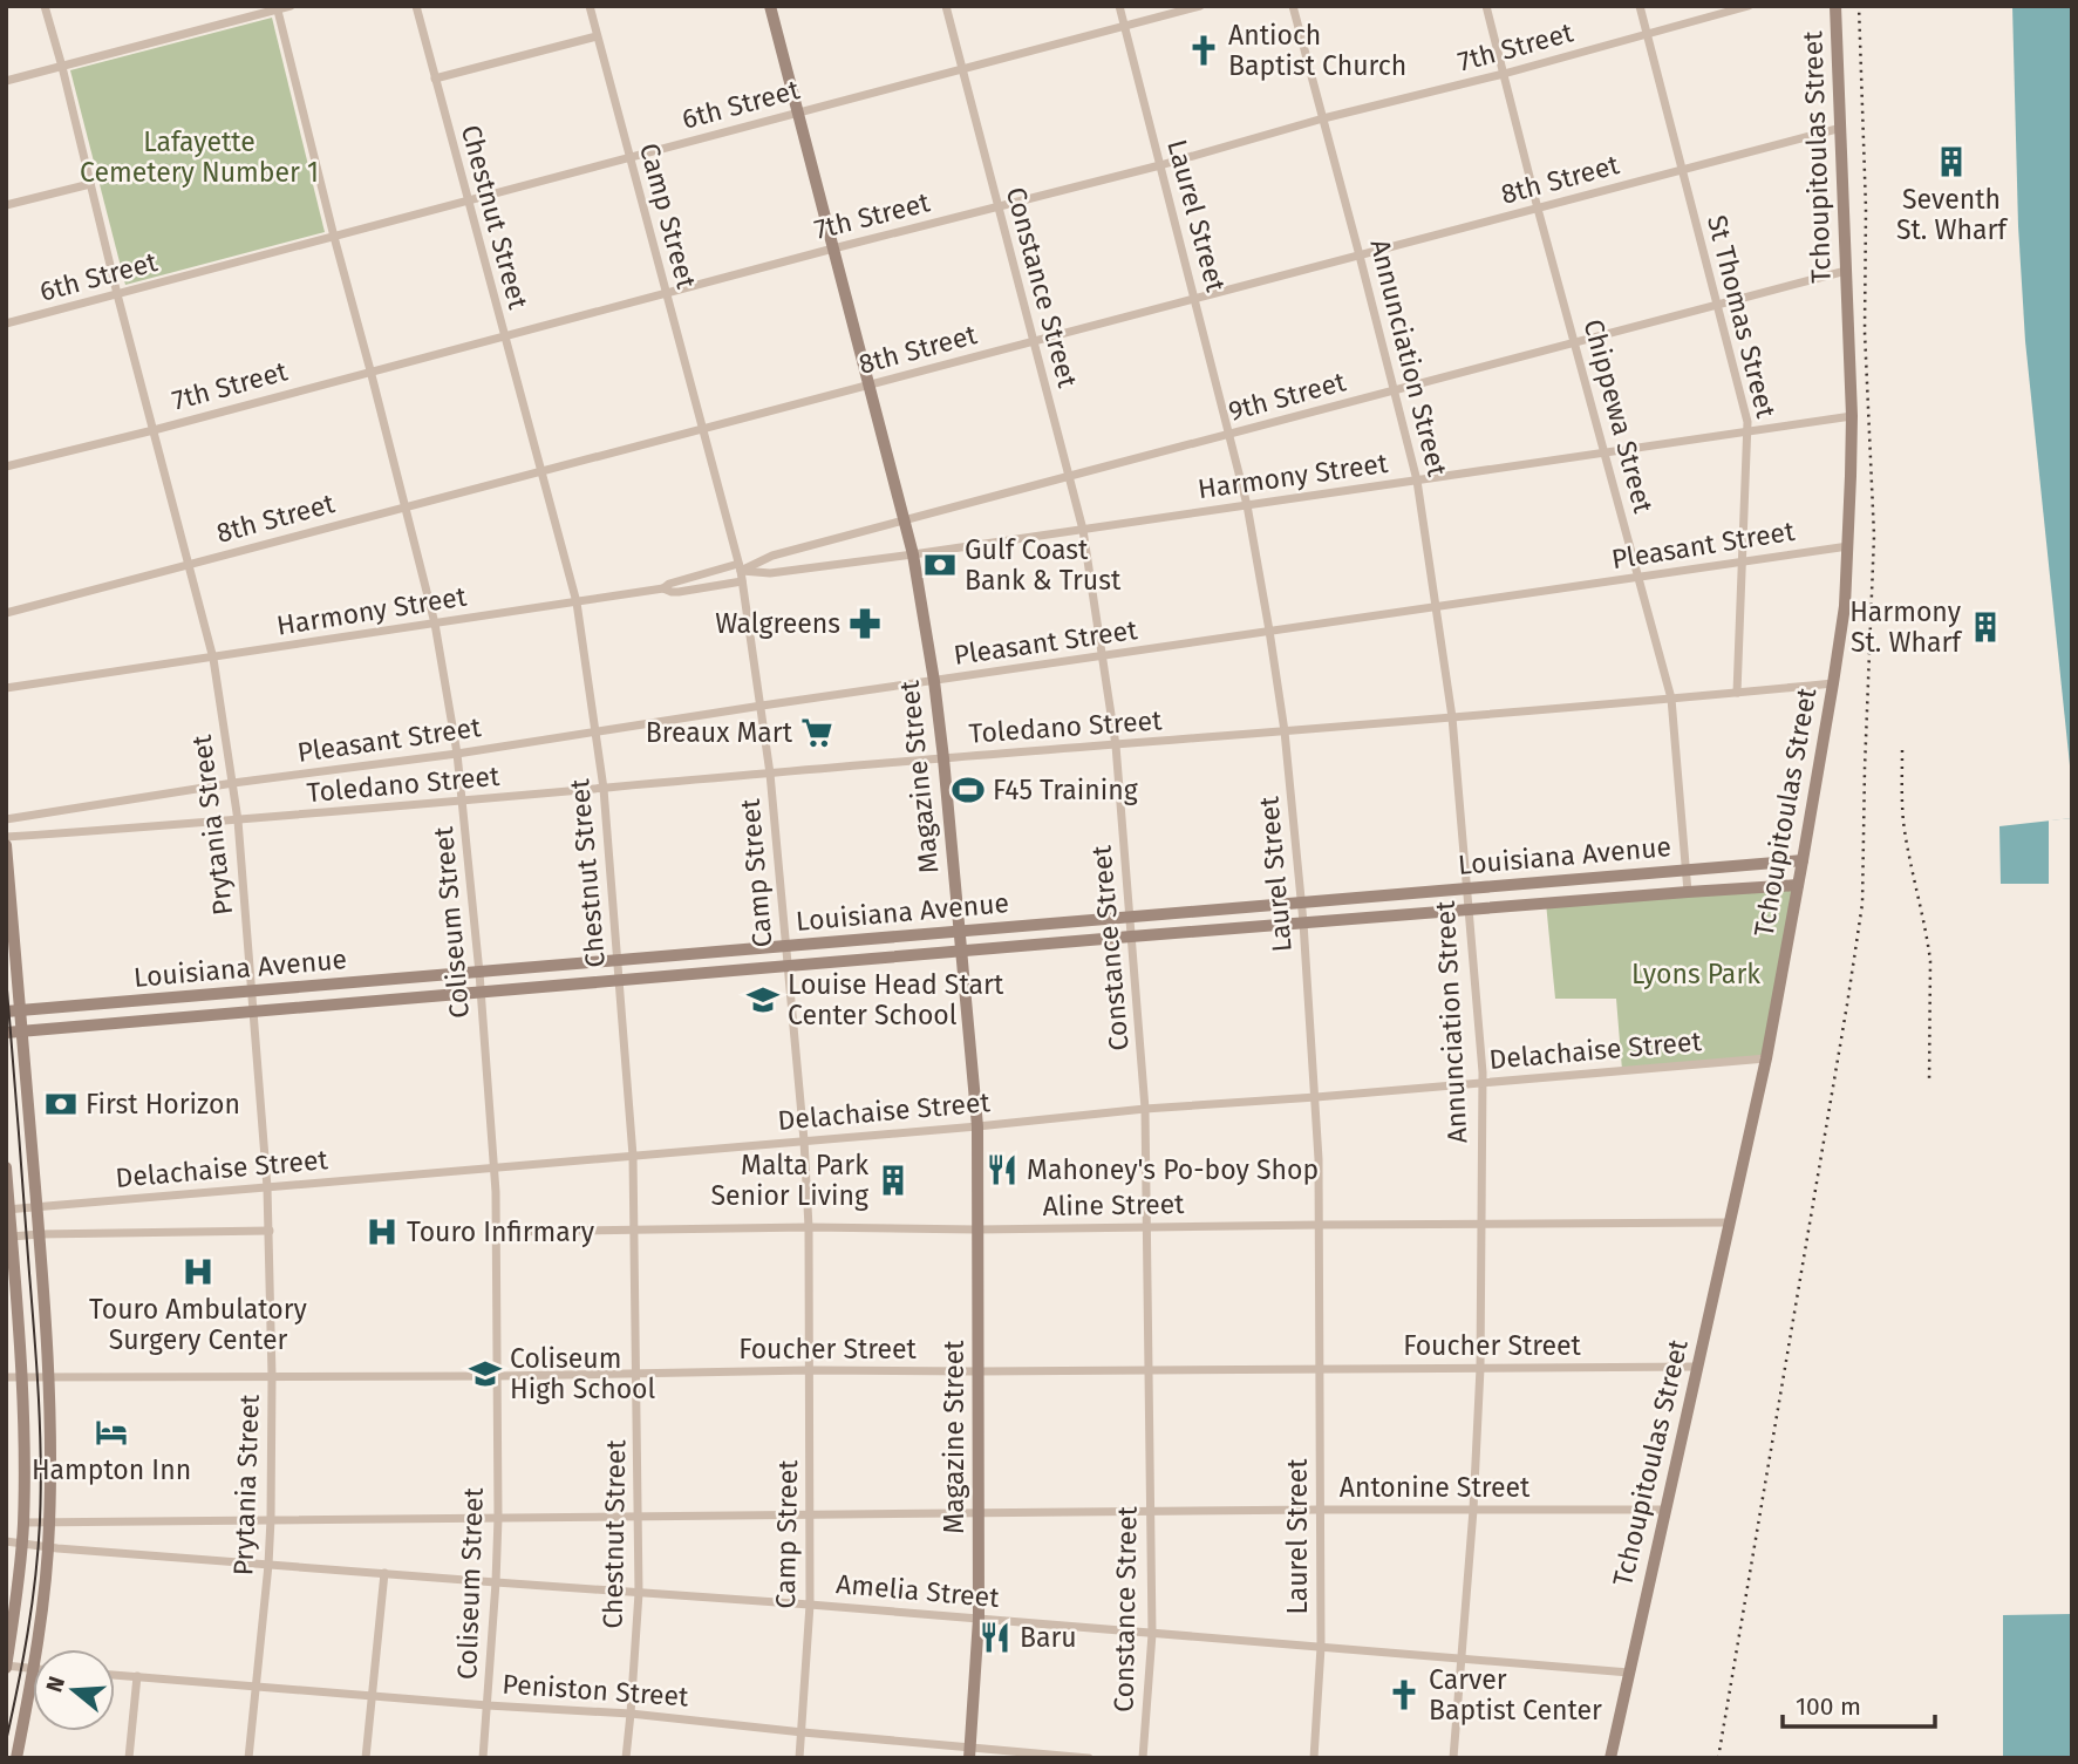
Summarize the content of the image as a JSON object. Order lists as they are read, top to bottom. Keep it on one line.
{"streets":{"street":["7th Street","6th Street","Tchoupitoulas Street","8th Street","Camp Street","Laurel Street","Chestnut Street","Constance Street","St Thomas Street","Annunciation Street","9th Street","Chippewa Street","Harmony Street","Pleasant Street","Toledano Street","Magazine Street","Prytania Street","Louisiana Avenue","Coliseum Street","Delachaise Street","Aline Street","Foucher Street","Antonine Street","Amelia Street","Peniston Street"]},"crossings":[["7th Street","Camp Street"],["7th Street","Laurel Street"],["7th Street","Chestnut Street"],["7th Street","Constance Street"],["7th Street","St Thomas Street"],["7th Street","Annunciation Street"],["7th Street","Chippewa Street"],["7th Street","Magazine Street"],["7th Street","Prytania Street"],["7th Street","Coliseum Street"],["6th Street","Camp Street"],["6th Street","Laurel Street"],["6th Street","Chestnut Street"],["6th Street","Constance Street"],["6th Street","Magazine Street"],["6th Street","Prytania Street"],["6th Street","Coliseum Street"],["Tchoupitoulas Street","8th Street"],["Tchoupitoulas Street","9th Street"],["Tchoupitoulas Street","Harmony Street"],["Tchoupitoulas Street","Pleasant Street"],["Tchoupitoulas Street","Toledano Street"],["Tchoupitoulas Street","Louisiana Avenue"],["Tchoupitoulas Street","Delachaise Street"],["Tchoupitoulas Street","Aline Street"],["Tchoupitoulas Street","Foucher Street"],["Tchoupitoulas Street","Antonine Street"],["Tchoupitoulas Street","Amelia Street"],["8th Street","Camp Street"],["8th Street","Laurel Street"],["8th Street","Chestnut Street"],["8th Street","Constance Street"],["8th Street","St Thomas Street"],["8th Street","Annunciation Street"],["8th Street","Chippewa Street"],["8th Street","Magazine Street"],["8th Street","Prytania Street"],["8th Street","Coliseum Street"],["Camp Street","9th Street"],["Camp Street","Harmony Street"],["Camp Street","Pleasant Street"],["Camp Street","Toledano Street"],["Camp Street","Louisiana Avenue"],["Camp Street","Delachaise Street"],["Camp Street","Aline Street"],["Camp Street","Foucher Street"],["Camp Street","Antonine Street"],["Camp Street","Amelia Street"],["Camp Street","Peniston Street"],["Laurel Street","9th Street"],["Laurel Street","Harmony Street"],["Laurel Street","Pleasant Street"],["Laurel Street","Toledano Street"],["Laurel Street","Louisiana Avenue"],["Laurel Street","Delachaise Street"],["Laurel Street","Aline Street"],["Laurel Street","Foucher Street"],["Laurel Street","Antonine Street"],["Laurel Street","Amelia Street"],["Chestnut Street","Harmony Street"],["Chestnut Street","Pleasant Street"],["Chestnut Street","Toledano Street"],["Chestnut Street","Louisiana Avenue"],["Chestnut Street","Delachaise Street"],["Chestnut Street","Aline Street"],["Chestnut Street","Foucher Street"],["Chestnut Street","Antonine Street"],["Chestnut Street","Amelia Street"],["Chestnut Street","Peniston Street"],["Constance Street","9th Street"],["Constance Street","Harmony Street"],["Constance Street","Pleasant Street"],["Constance Street","Toledano Street"],["Constance Street","Louisiana Avenue"],["Constance Street","Delachaise Street"],["Constance Street","Aline Street"],["Constance Street","Foucher Street"],["Constance Street","Antonine Street"],["Constance Street","Amelia Street"],["St Thomas Street","9th Street"],["St Thomas Street","Harmony Street"],["St Thomas Street","Pleasant Street"],["St Thomas Street","Toledano Street"],["Annunciation Street","9th Street"],["Annunciation Street","Harmony Street"],["Annunciation Street","Pleasant Street"],["Annunciation Street","Toledano Street"],["Annunciation Street","Louisiana Avenue"],["Annunciation Street","Delachaise Street"],["Annunciation Street","Aline Street"],["Annunciation Street","Foucher Street"],["Annunciation Street","Antonine Street"],["Annunciation Street","Amelia Street"],["9th Street","Chippewa Street"],["9th Street","Harmony Street"],["9th Street","Magazine Street"],["Chippewa Street","Harmony Street"],["Chippewa Street","Pleasant Street"],["Chippewa Street","Toledano Street"],["Chippewa Street","Louisiana Avenue"],["Harmony Street","Magazine Street"],["Harmony Street","Prytania Street"],["Harmony Street","Coliseum Street"],["Pleasant Street","Magazine Street"],["Pleasant Street","Prytania Street"],["Pleasant Street","Coliseum Street"],["Toledano Street","Magazine Street"],["Toledano Street","Prytania Street"],["Toledano Street","Coliseum Street"],["Magazine Street","Louisiana Avenue"],["Magazine Street","Delachaise Street"],["Magazine Street","Aline Street"],["Magazine Street","Foucher Street"],["Magazine Street","Antonine Street"],["Magazine Street","Amelia Street"],["Magazine Street","Peniston Street"],["Prytania Street","Louisiana Avenue"],["Prytania Street","Delachaise Street"],["Prytania Street","Foucher Street"],["Prytania Street","Antonine Street"],["Prytania Street","Amelia Street"],["Prytania Street","Peniston Street"],["Louisiana Avenue","Coliseum Street"],["Coliseum Street","Delachaise Street"],["Coliseum Street","Aline Street"],["Coliseum Street","Foucher Street"],["Coliseum Street","Antonine Street"],["Coliseum Street","Amelia Street"],["Coliseum Street","Peniston Street"]],"parks":["Lafayette Cemetery Number 1","Lyons Park"],"places":{"church":["Antioch Baptist Church","Carver Baptist Center"],"building":["Seventh St. Wharf","Harmony St. Wharf","Malta Park Senior Living"],"bank":["Gulf Coast Bank & Trust","First Horizon"],"pharmacy":["Walgreens"],"supermarket":["Breaux Mart"],"sports":["F45 Training"],"school or university":["Louise Head Start Center School","Coliseum High School"],"restaurant":["Mahoney's Po-boy Shop","Baru"],"hospital":["Touro Infirmary","Touro Ambulatory Surgery Center"],"hotel":["Hampton Inn"]},"scale_bar":"100 m","north":"left"}
